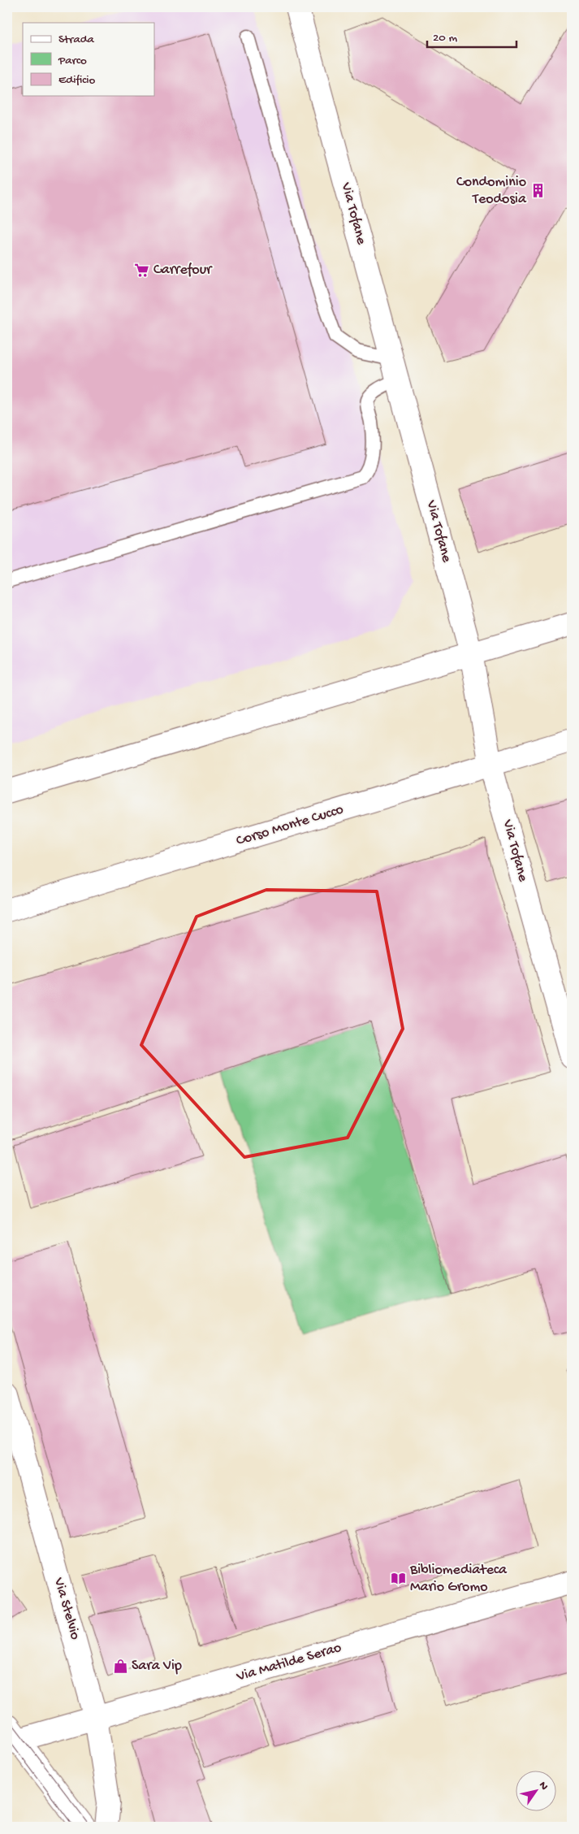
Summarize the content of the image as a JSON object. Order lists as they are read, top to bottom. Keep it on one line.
{"streets":{"street":["Via Tofane","Corso Monte Cucco","Via Stelvio","Via Matilde Serao"]},"crossings":[["Via Tofane","Corso Monte Cucco"],["Via Stelvio","Via Matilde Serao"]],"places":{"building":["Condominio Teodosia"],"supermarket":["Carrefour"],"library":["Bibliomediateca Mario Gromo"],"shop":["Sara Vip"]},"legend":["Strada","Parco","Edificio"],"scale_bar":"20 m","north":"top right"}
